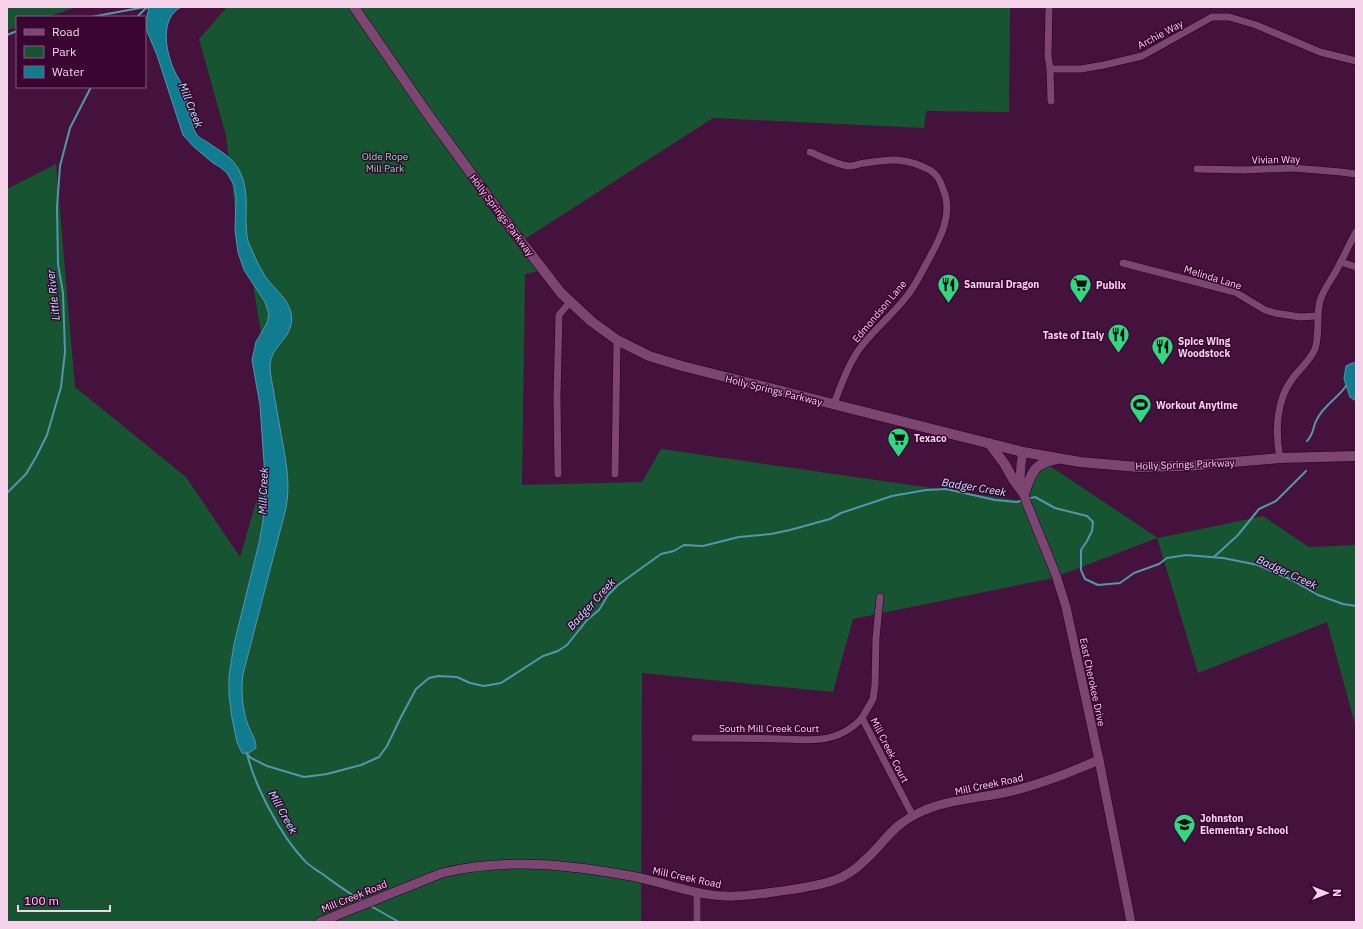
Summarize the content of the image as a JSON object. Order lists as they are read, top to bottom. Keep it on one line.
{"streets":{"main road":["Holly Springs Parkway"],"street":["Archie Way","Vivian Way","Melinda Lane","Edmondson Lane","East Cherokee Drive","South Mill Creek Court","Mill Creek Court","Mill Creek Road"]},"crossings":[["Holly Springs Parkway","Edmondson Lane"],["Holly Springs Parkway","East Cherokee Drive"],["East Cherokee Drive","Mill Creek Road"],["South Mill Creek Court","Mill Creek Court"],["Mill Creek Court","Mill Creek Road"]],"water":["Mill Creek","Little River","Badger Creek"],"parks":["Olde Rope Mill Park"],"places":{"restaurant":["Samurai Dragon","Taste of Italy","Spice Wing Woodstock"],"supermarket":["Publix","Texaco"],"sports":["Workout Anytime"],"school or university":["Johnston Elementary School"]},"legend":["Road","Park","Water"],"scale_bar":"100 m","north":"right"}
